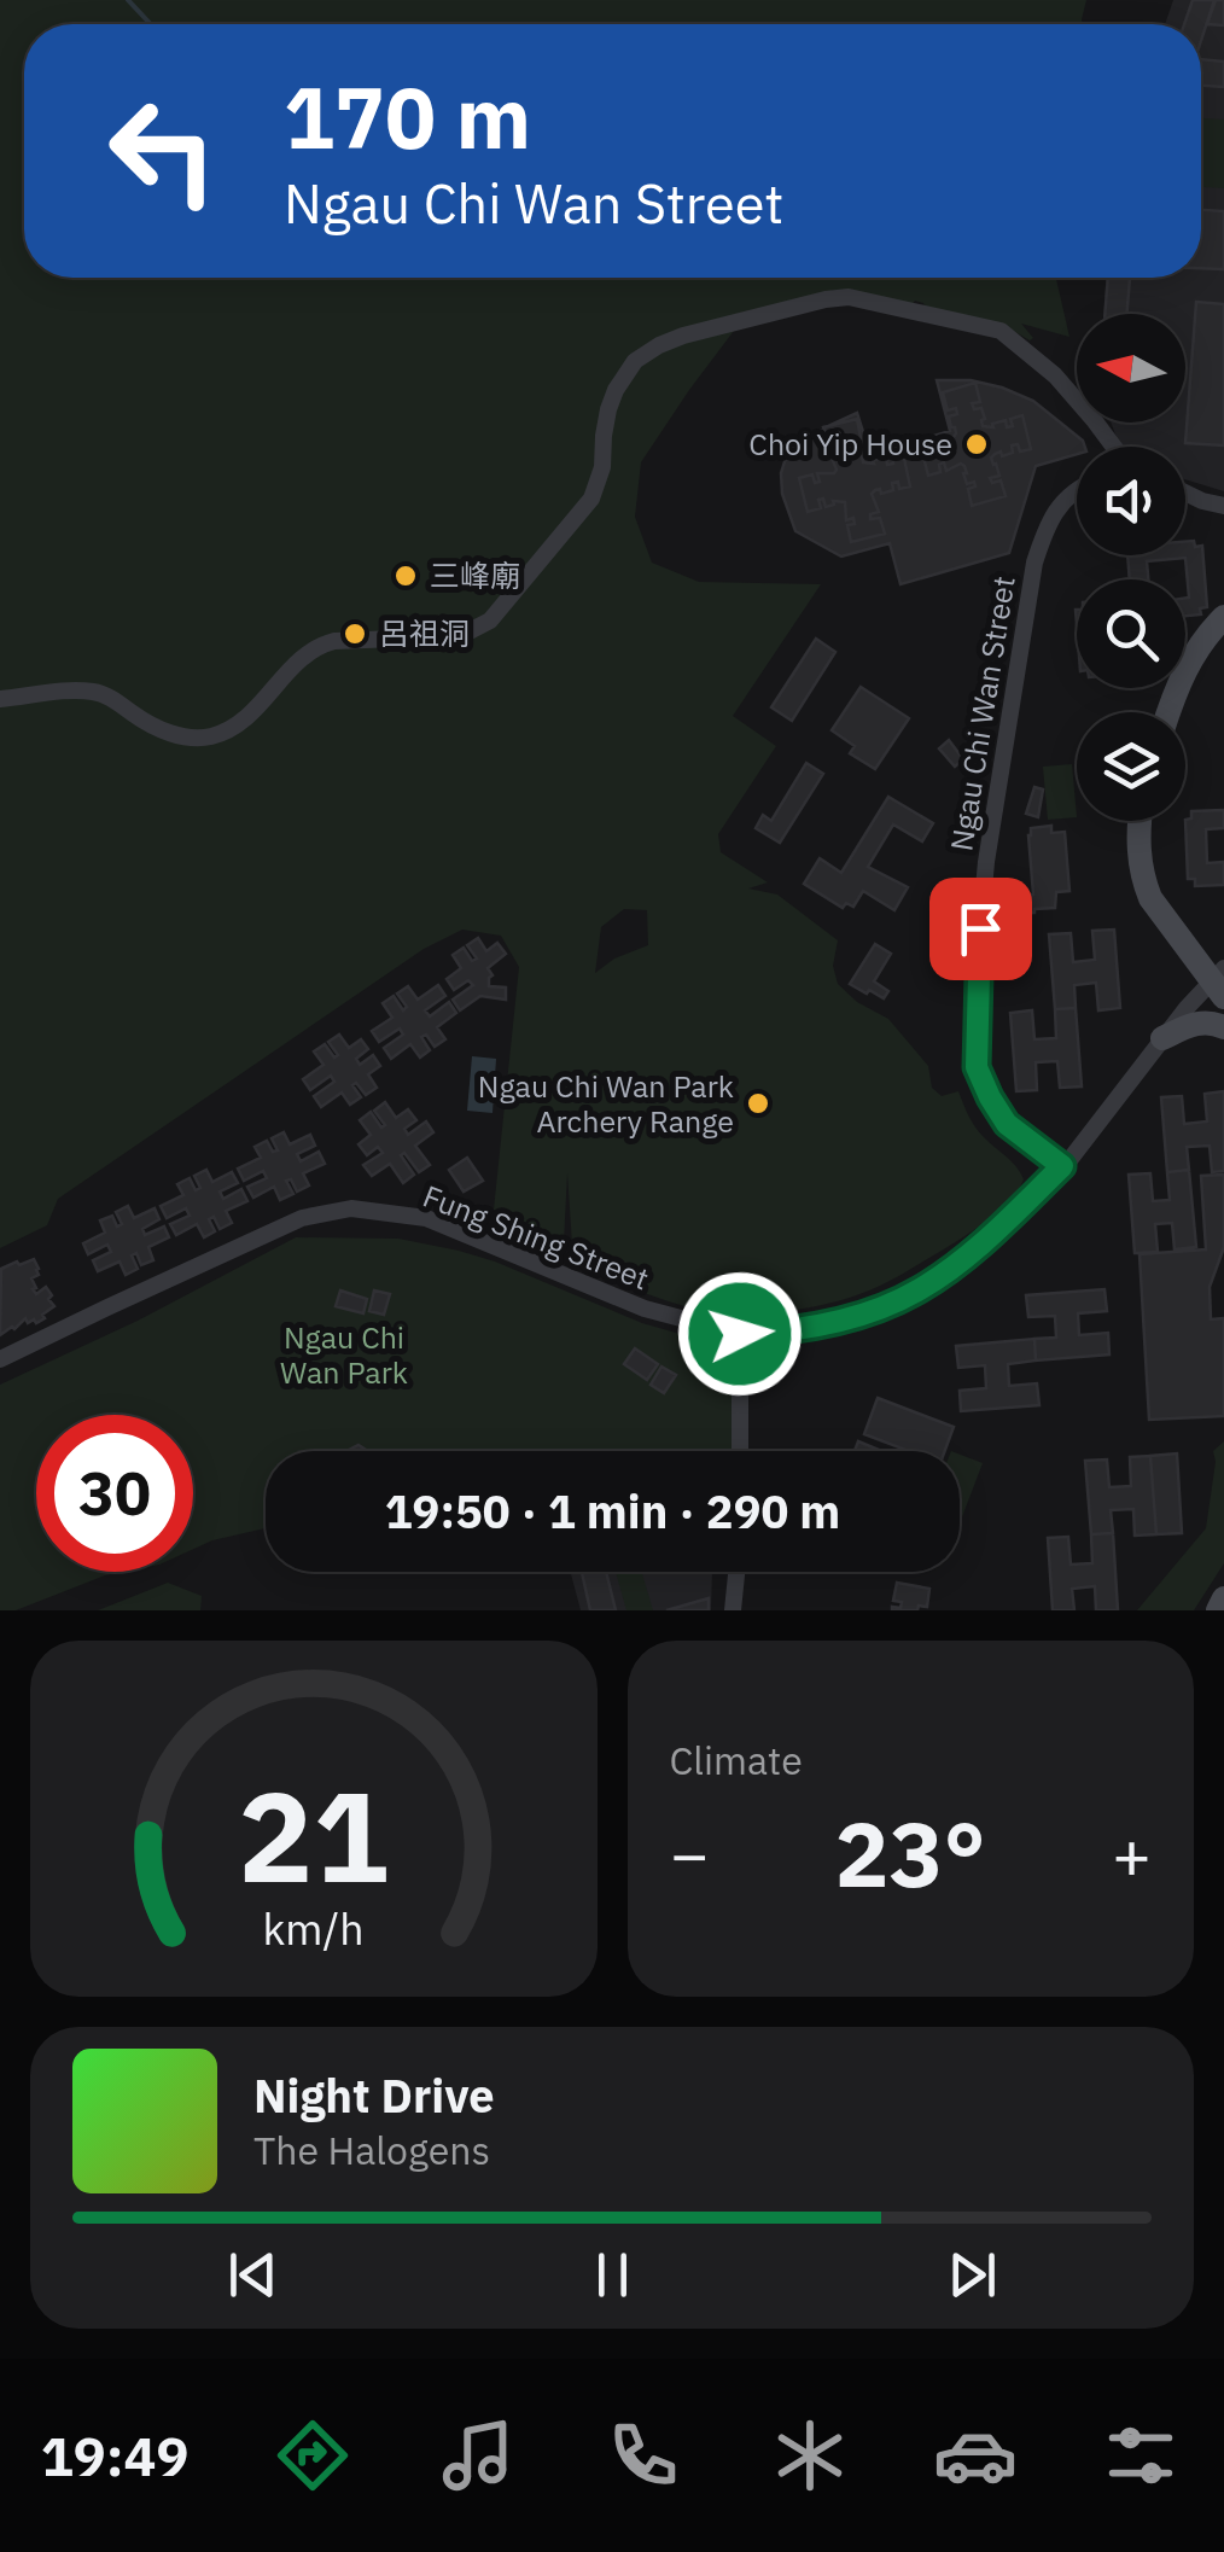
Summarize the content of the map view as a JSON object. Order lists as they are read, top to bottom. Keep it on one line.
{"streets":{"street":["Ngau Chi Wan Street","Fung Shing Street"]},"crossings":[["Ngau Chi Wan Street","Fung Shing Street"]],"parks":["Ngau Chi Wan Park"],"places":["Choi Yip House","三峰廟","呂祖洞","Ngau Chi Wan Park Archery Range"],"north":"left","page":{"turn":["170 m","Ngau Chi Wan Street"],"limit":"30","trip":"19:50 · 1 min · 290 m","tile":"Climate","heat":["−","23°","+"],"song":["Night Drive","The Halogens"],"tabs":"19:49","gauge":["21","km/h"]}}
